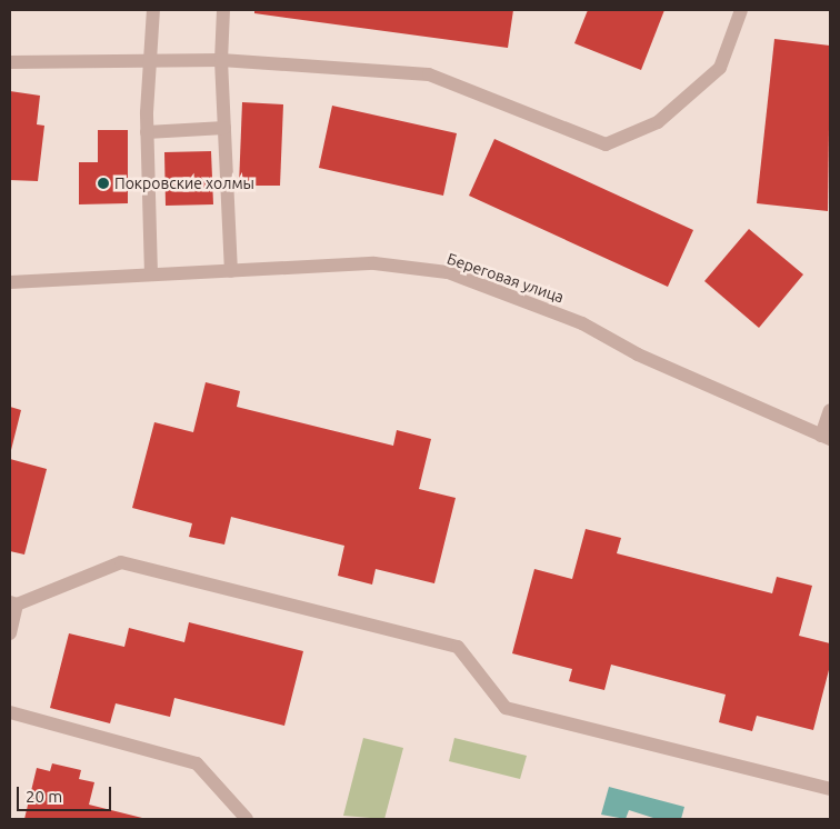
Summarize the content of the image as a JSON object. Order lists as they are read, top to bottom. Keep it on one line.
{"streets":{"street":["Береговая улица"]},"places":["Покровские холмы"],"scale_bar":"20 m"}
